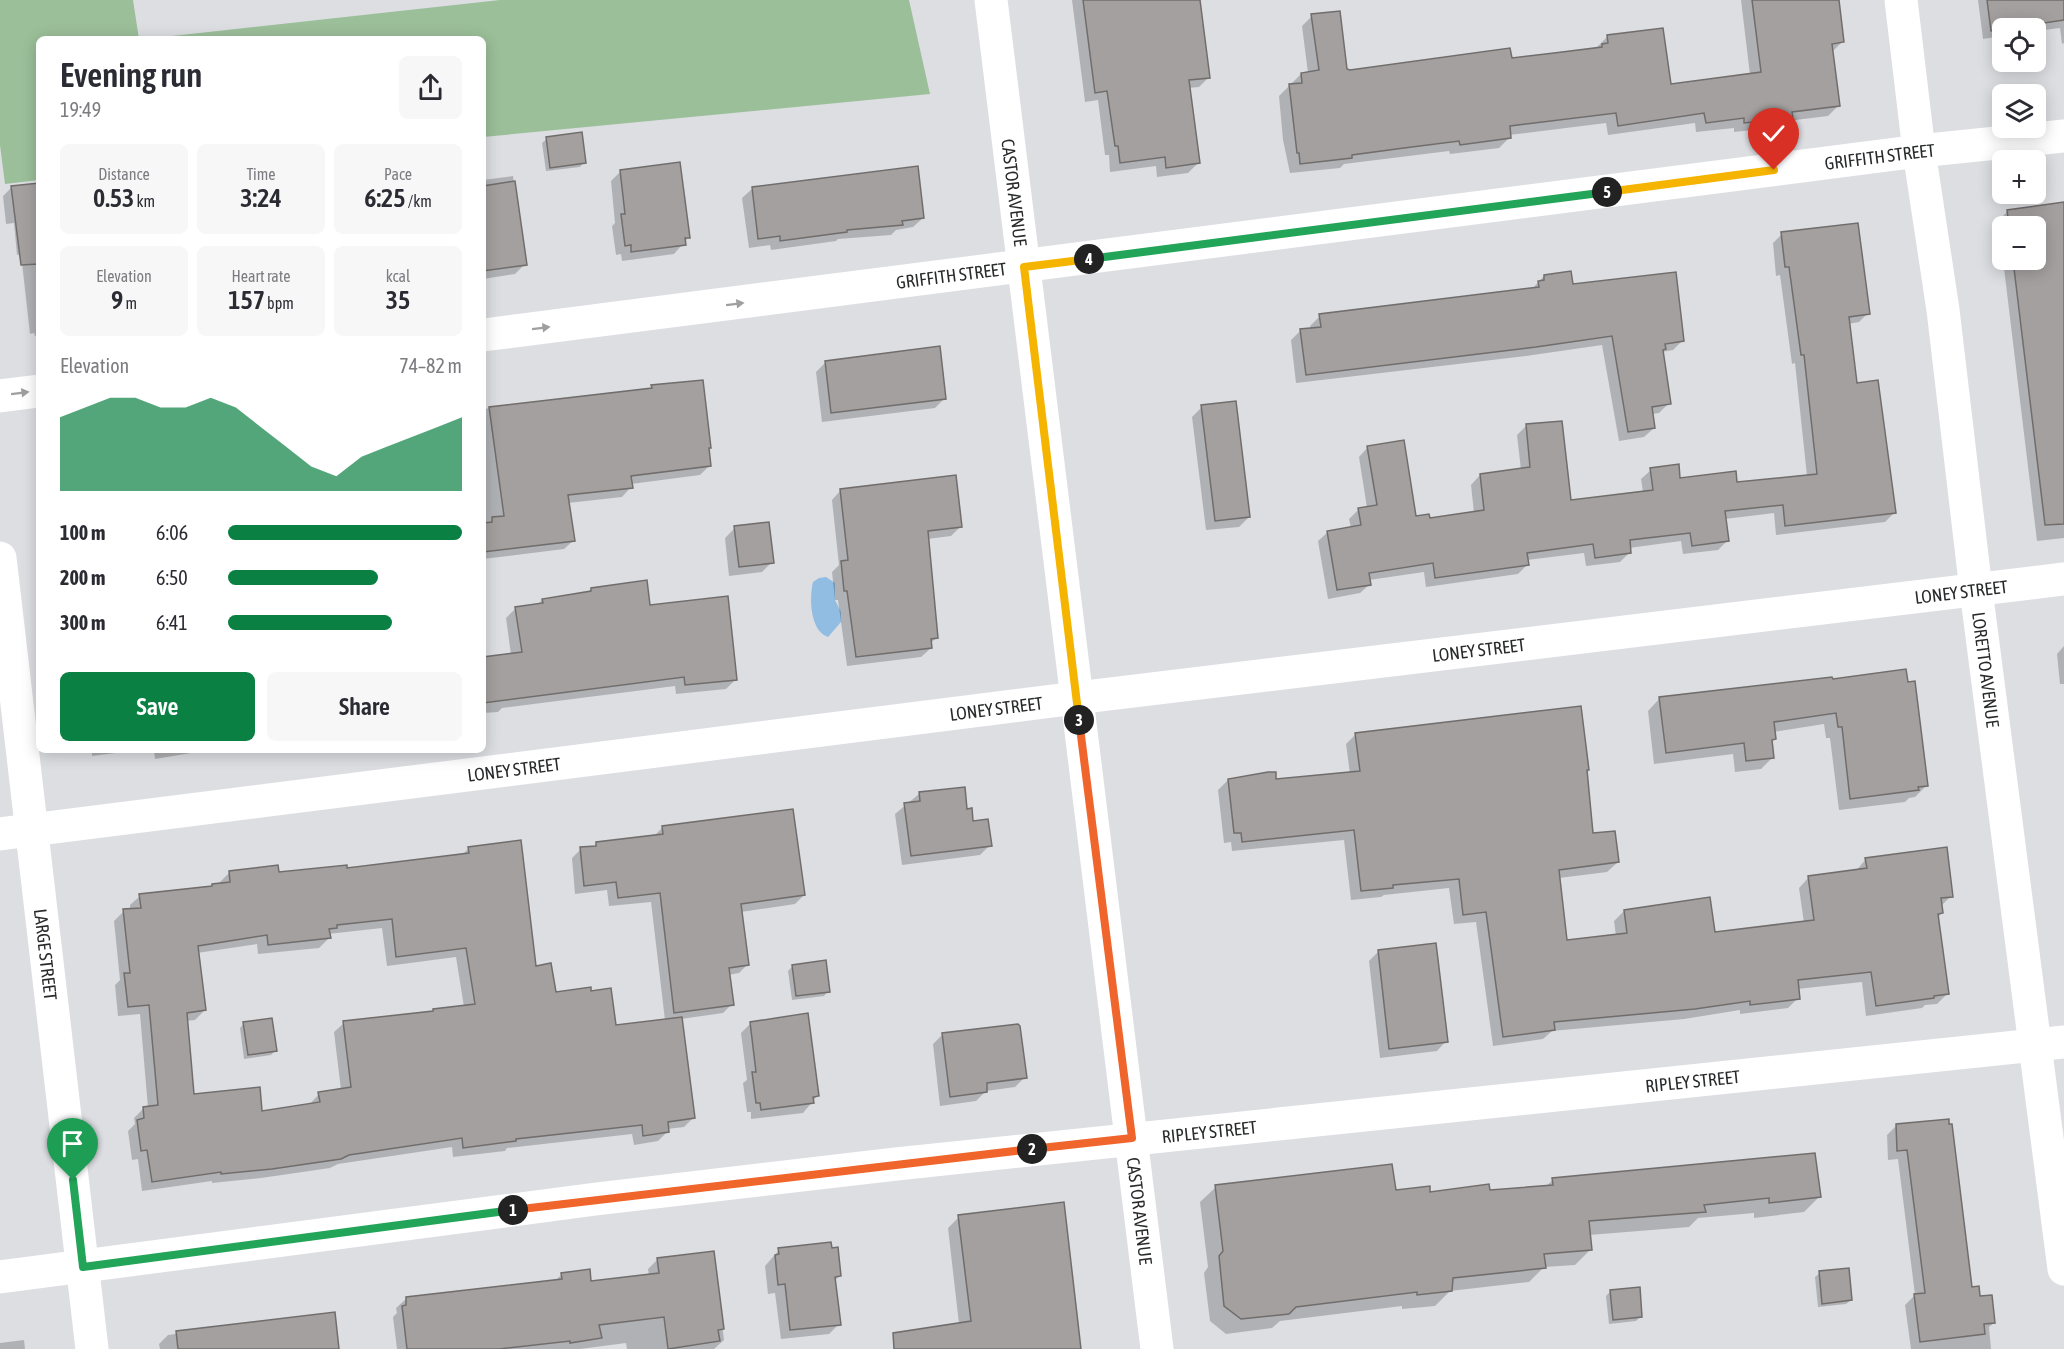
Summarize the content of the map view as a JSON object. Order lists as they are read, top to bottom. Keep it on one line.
{"streets":{"street":["GRIFFITH STREET","CASTOR AVENUE","LONEY STREET","LORETTO AVENUE","LARGE STREET","RIPLEY STREET"]},"crossings":[["GRIFFITH STREET","CASTOR AVENUE"],["GRIFFITH STREET","LORETTO AVENUE"],["CASTOR AVENUE","LONEY STREET"],["CASTOR AVENUE","RIPLEY STREET"],["LONEY STREET","LORETTO AVENUE"],["LONEY STREET","LARGE STREET"],["LORETTO AVENUE","RIPLEY STREET"],["LARGE STREET","RIPLEY STREET"]],"page":{"map_buttons":["+","−"],"heading":["Evening run","19:49"],"stats":[["Distance","0.53 km"],["Time","3:24"],["Pace","6:25 /km"],["Elevation","9 m"],["Heart rate","157 bpm"],["kcal","35"]],"pins":["5","4","3","2","1"],"chart":["Elevation","74–82 m"],"list":[{"name":"100 m","note":"6:06"},{"name":"200 m","note":"6:50"},{"name":"300 m","note":"6:41"}],"buttons":["Save","Share"]}}
